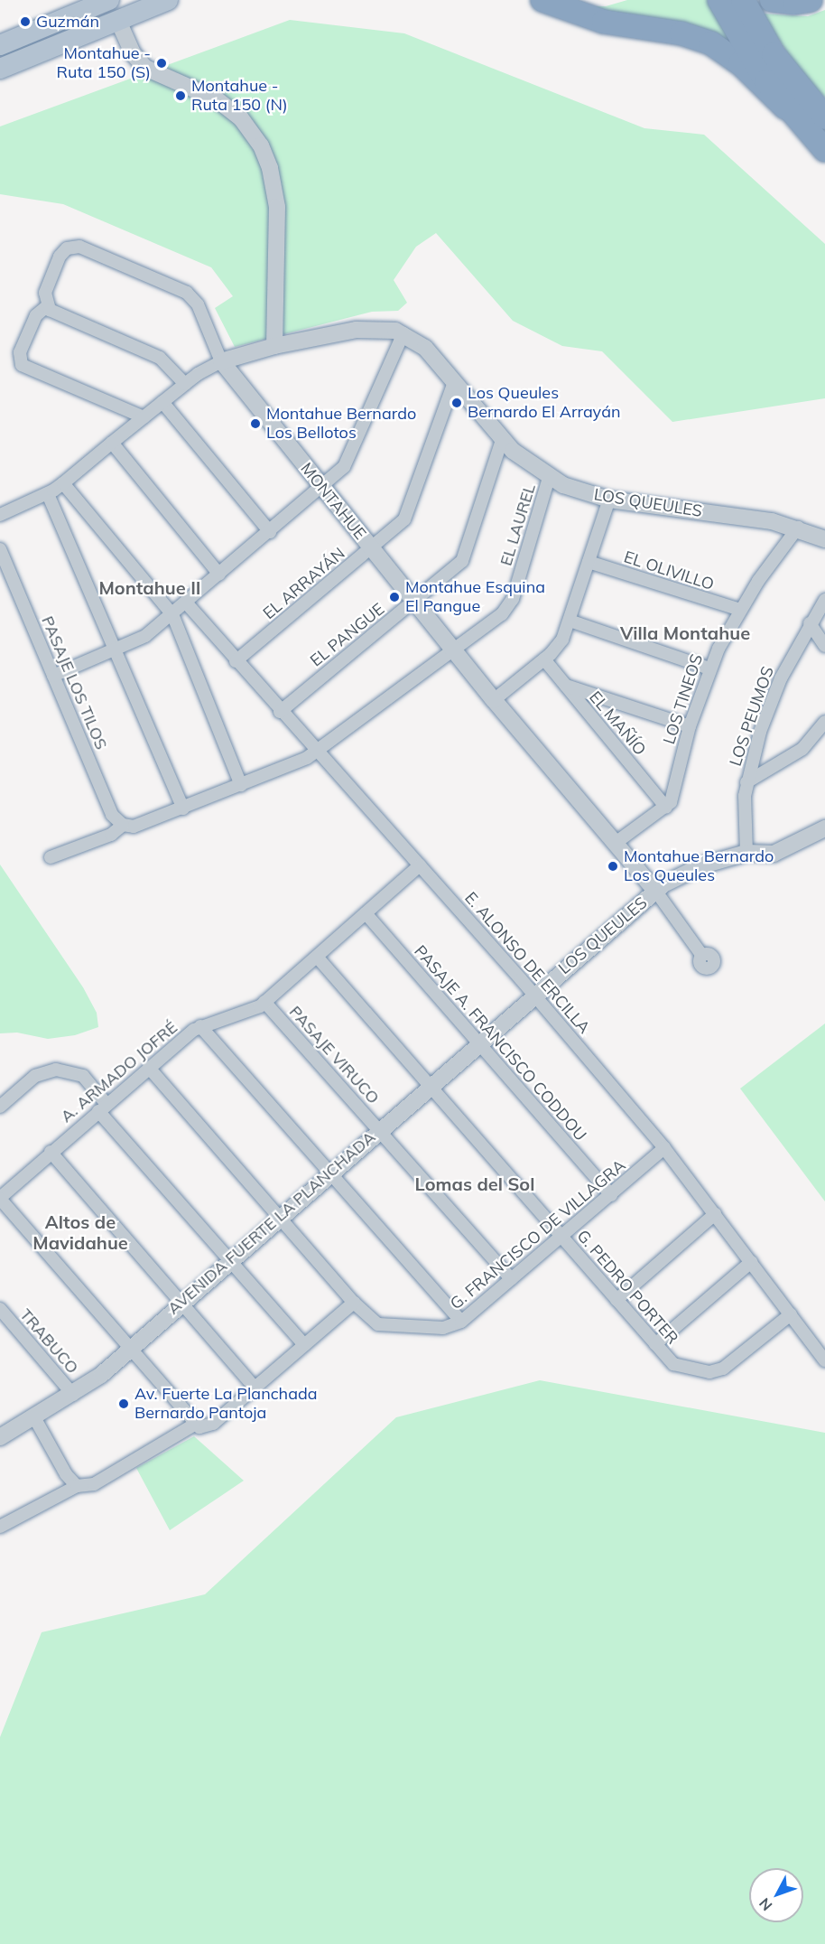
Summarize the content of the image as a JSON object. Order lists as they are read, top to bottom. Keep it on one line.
{"streets":{"street":["MONTAHUE","LOS QUEULES","EL LAUREL","EL OLIVILLO","EL ARRAYÁN","EL PANGUE","PASAJE LOS TILOS","LOS TINEOS","LOS PEUMOS","EL MAÑÍO","E. ALONSO DE ERCILLA","PASAJE A. FRANCISCO CODDOU","PASAJE VIRUCO","A. ARMADO JOFRÉ","AVENIDA FUERTE LA PLANCHADA","G. FRANCISCO DE VILLAGRA","G. PEDRO PORTER","TRABUCO"]},"crossings":[["MONTAHUE","LOS QUEULES"],["MONTAHUE","EL LAUREL"],["MONTAHUE","EL ARRAYÁN"],["MONTAHUE","EL PANGUE"],["LOS QUEULES","EL LAUREL"],["LOS QUEULES","EL ARRAYÁN"],["LOS QUEULES","EL PANGUE"],["LOS QUEULES","LOS TINEOS"],["LOS QUEULES","LOS PEUMOS"],["LOS QUEULES","E. ALONSO DE ERCILLA"],["LOS QUEULES","AVENIDA FUERTE LA PLANCHADA"],["EL LAUREL","PASAJE LOS TILOS"],["EL LAUREL","E. ALONSO DE ERCILLA"],["EL OLIVILLO","LOS TINEOS"],["EL ARRAYÁN","E. ALONSO DE ERCILLA"],["EL PANGUE","E. ALONSO DE ERCILLA"],["LOS TINEOS","EL MAÑÍO"],["E. ALONSO DE ERCILLA","A. ARMADO JOFRÉ"],["E. ALONSO DE ERCILLA","AVENIDA FUERTE LA PLANCHADA"],["E. ALONSO DE ERCILLA","G. FRANCISCO DE VILLAGRA"],["E. ALONSO DE ERCILLA","G. PEDRO PORTER"],["PASAJE A. FRANCISCO CODDOU","A. ARMADO JOFRÉ"],["PASAJE A. FRANCISCO CODDOU","AVENIDA FUERTE LA PLANCHADA"],["PASAJE A. FRANCISCO CODDOU","G. FRANCISCO DE VILLAGRA"],["PASAJE VIRUCO","A. ARMADO JOFRÉ"],["PASAJE VIRUCO","AVENIDA FUERTE LA PLANCHADA"],["PASAJE VIRUCO","G. FRANCISCO DE VILLAGRA"],["A. ARMADO JOFRÉ","G. FRANCISCO DE VILLAGRA"],["A. ARMADO JOFRÉ","G. PEDRO PORTER"],["AVENIDA FUERTE LA PLANCHADA","G. FRANCISCO DE VILLAGRA"],["AVENIDA FUERTE LA PLANCHADA","G. PEDRO PORTER"],["AVENIDA FUERTE LA PLANCHADA","TRABUCO"],["G. FRANCISCO DE VILLAGRA","G. PEDRO PORTER"]],"districts":["Montahue II","Villa Montahue","Lomas del Sol","Altos de Mavidahue"],"places":["Guzmán","Montahue - Ruta 150 (S)","Montahue - Ruta 150 (N)","Los Queules Bernardo El Arrayán","Montahue Bernardo Los Bellotos","Montahue Esquina El Pangue","Montahue Bernardo Los Queules","Av. Fuerte La Planchada Bernardo Pantoja"],"north":"bottom left"}
